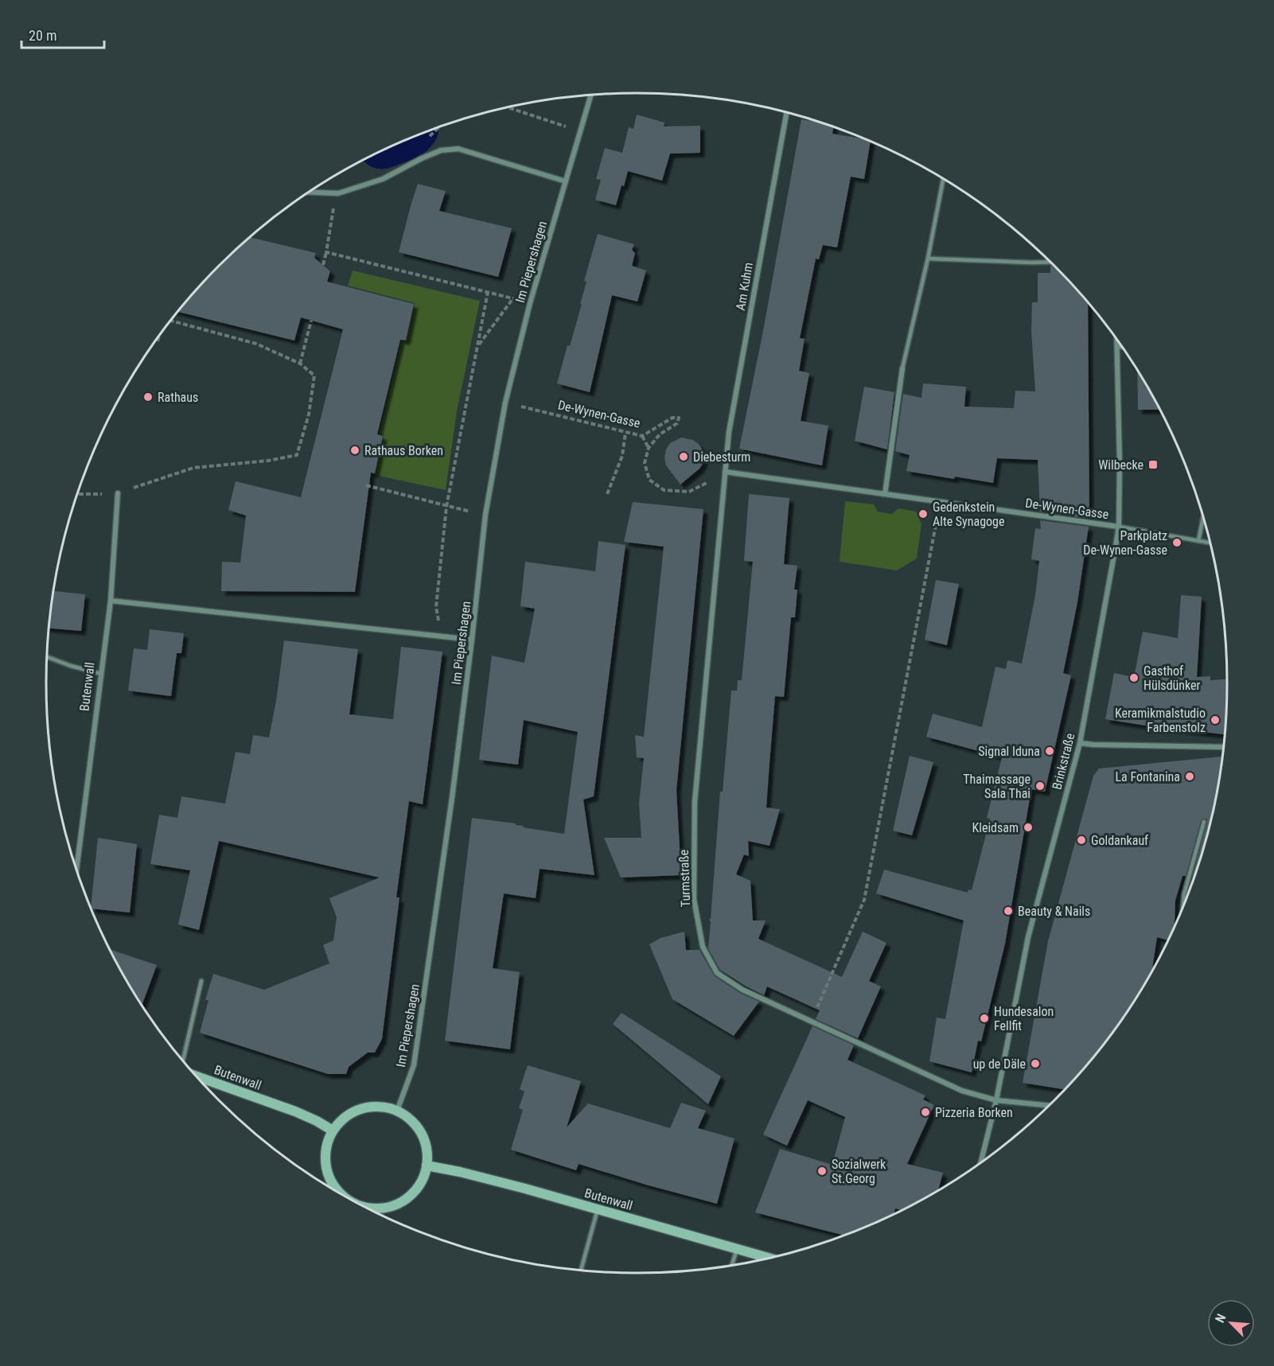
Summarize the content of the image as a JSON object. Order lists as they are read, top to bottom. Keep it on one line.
{"streets":{"main road":["Butenwall"],"street":["Im Piepershagen","Am Kuhm","De-Wynen-Gasse","Brinkstraße","Turmstraße"]},"crossings":[["Im Piepershagen","De-Wynen-Gasse"],["Am Kuhm","De-Wynen-Gasse"],["Am Kuhm","Turmstraße"],["De-Wynen-Gasse","Brinkstraße"],["De-Wynen-Gasse","Turmstraße"],["Brinkstraße","Turmstraße"]],"places":{"other":["Rathaus","Rathaus Borken","Diebesturm","Gedenkstein Alte Synagoge","Parkplatz De-Wynen-Gasse","Gasthof Hülsdünker","Keramikmalstudio Farbenstolz","Signal Iduna","La Fontanina","Thaimassage Sala Thai","Kleidsam","Goldankauf","Beauty & Nails","Hundesalon Fellfit","up de Däle","Pizzeria Borken","Sozialwerk St.Georg"],"transit":["Wilbecke"]},"scale_bar":"20 m","north":"top left"}
